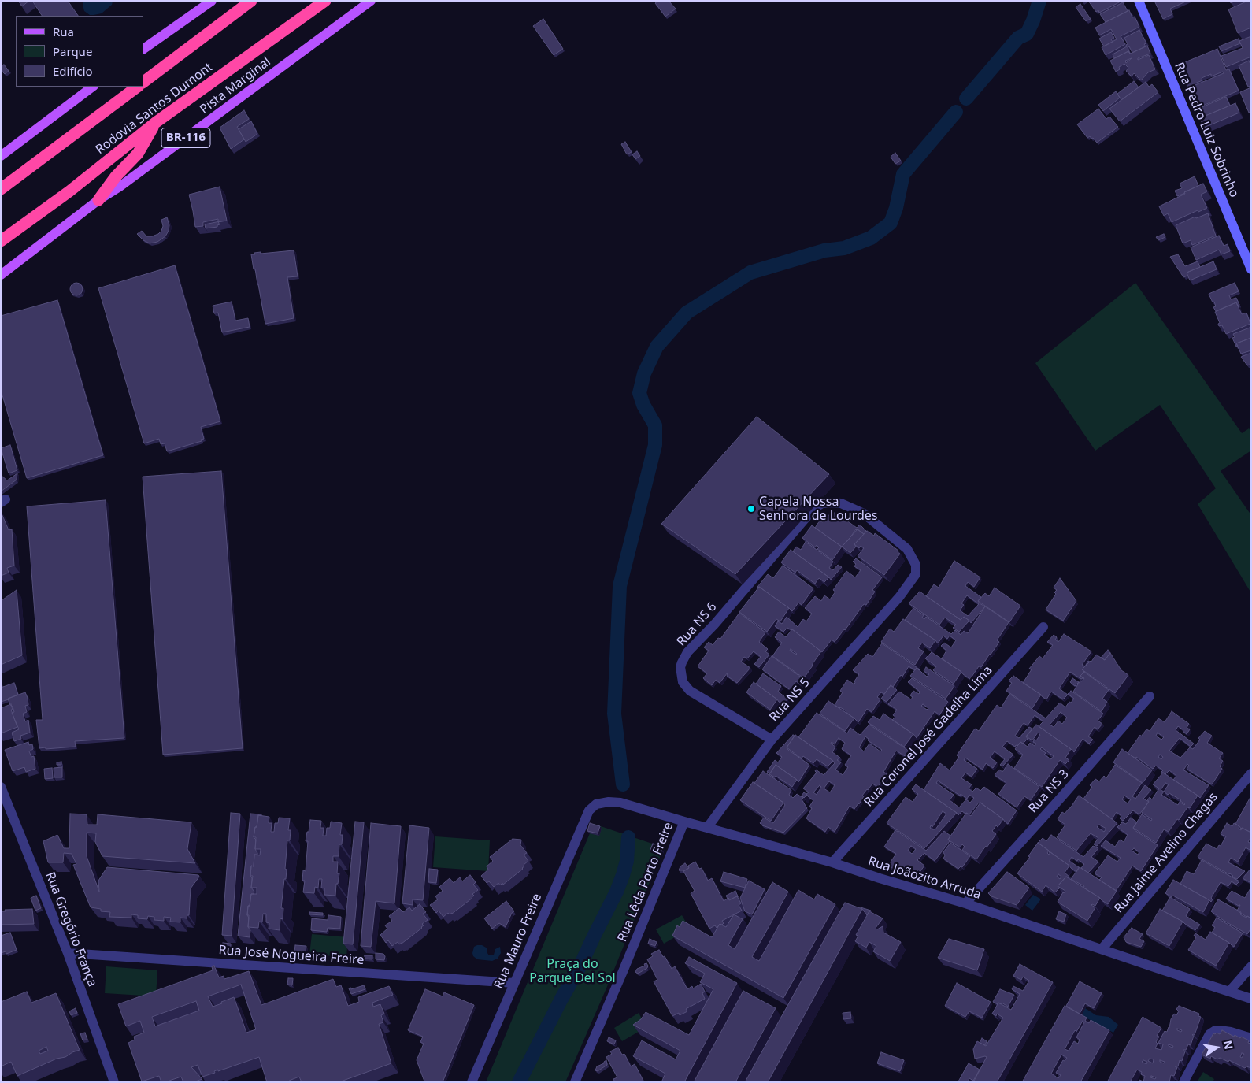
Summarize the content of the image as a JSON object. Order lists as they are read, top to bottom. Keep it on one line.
{"streets":{"highway":["Rodovia Santos Dumont","BR-116"],"main road":["Pista Marginal"],"street":["Rua Pedro Luiz Sobrinho","Rua NS 6","Rua NS 5","Rua Coronel José Gadelha Lima","Rua NS 3","Rua Jaime Avelino Chagas","Rua Joãozito Arruda","Rua Lêda Porto Freire","Rua Gregório França","Rua Mauro Freire","Rua José Nogueira Freire"]},"crossings":[["Rua NS 6","Rua NS 5"],["Rua NS 5","Rua Joãozito Arruda"],["Rua Coronel José Gadelha Lima","Rua Joãozito Arruda"],["Rua NS 3","Rua Joãozito Arruda"],["Rua Jaime Avelino Chagas","Rua Joãozito Arruda"],["Rua Joãozito Arruda","Rua Lêda Porto Freire"],["Rua Joãozito Arruda","Rua Mauro Freire"],["Rua Gregório França","Rua José Nogueira Freire"],["Rua Mauro Freire","Rua José Nogueira Freire"]],"parks":["Praça do Parque Del Sol"],"places":["Capela Nossa Senhora de Lourdes"],"legend":["Rua","Parque","Edifício"],"north":"right"}
